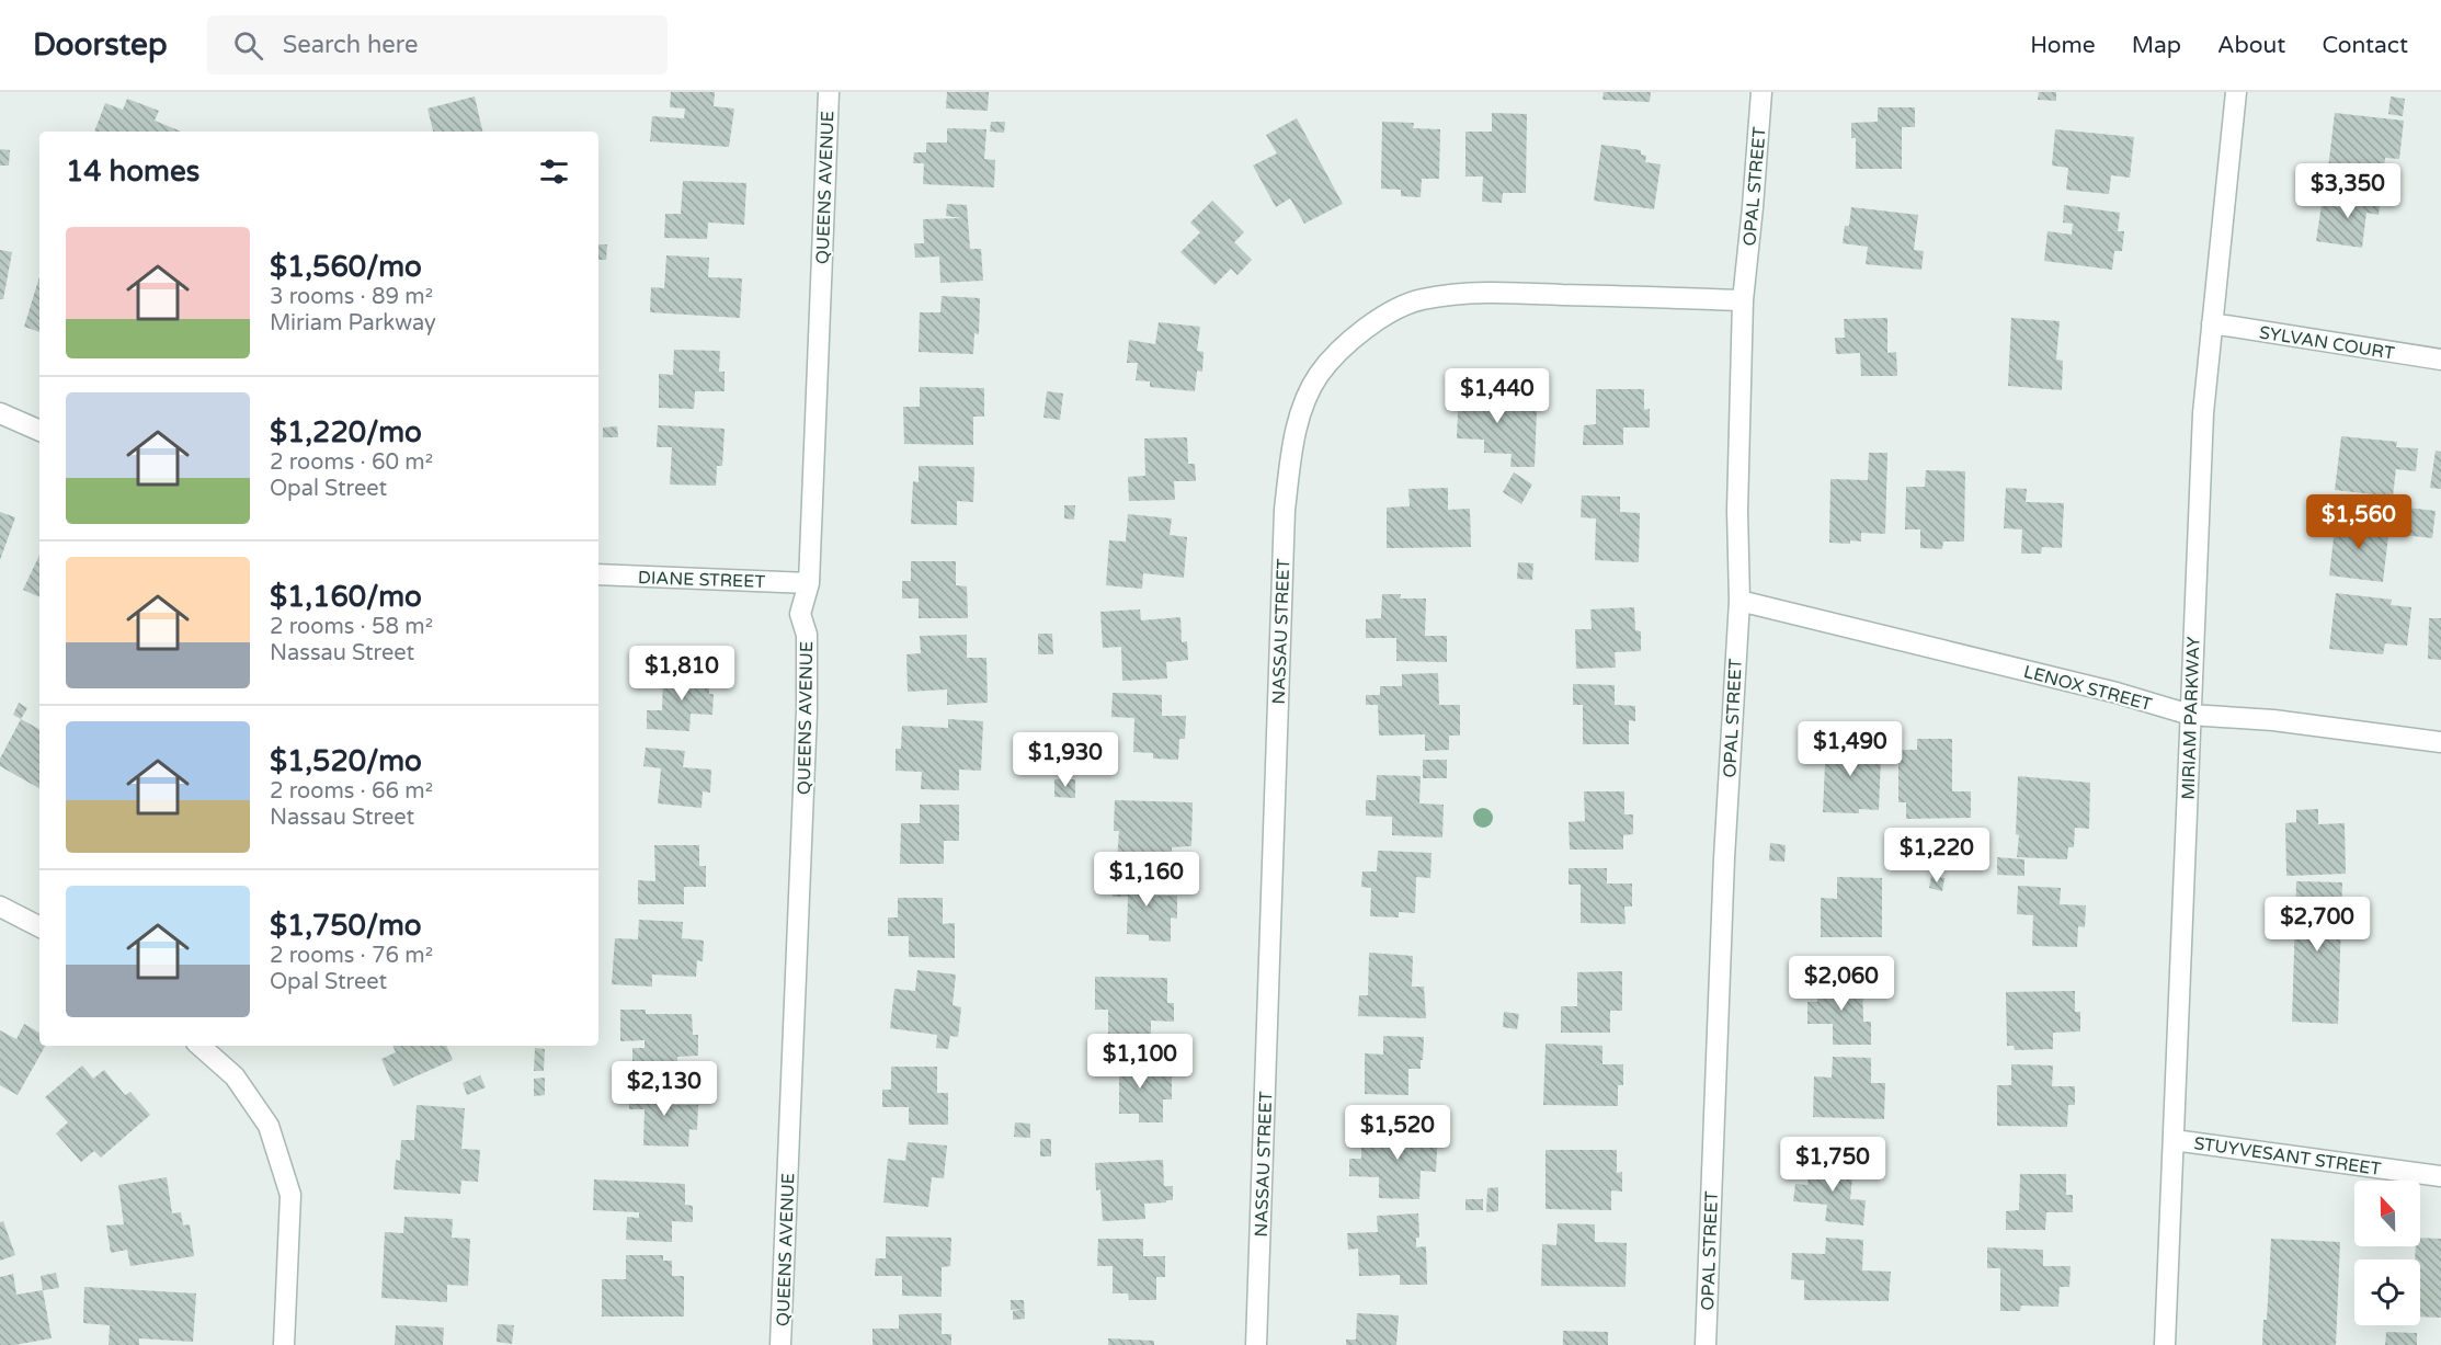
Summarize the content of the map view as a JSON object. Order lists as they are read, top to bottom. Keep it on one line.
{"streets":{"street":["OPAL STREET","QUEENS AVENUE","SYLVAN COURT","DIANE STREET","NASSAU STREET","LENOX STREET","MIRIAM PARKWAY","STUYVESANT STREET"]},"crossings":[["OPAL STREET","NASSAU STREET"],["OPAL STREET","LENOX STREET"],["QUEENS AVENUE","DIANE STREET"],["SYLVAN COURT","MIRIAM PARKWAY"],["LENOX STREET","MIRIAM PARKWAY"],["MIRIAM PARKWAY","STUYVESANT STREET"]],"north":"top","page":{"header":"Doorstep","search":"Search here","nav":["Home","Map","About","Contact"],"heading":"14 homes","price":["$3,350","$1,440","$1,560","$1,810","$1,490","$1,930","$1,220","$1,160","$2,700","$2,060","$1,100","$2,130","$1,520","$1,750"],"list":[{"name":"$1,560/mo","note":"3 rooms · 89 m² · Miriam Parkway"},{"name":"$1,220/mo","note":"2 rooms · 60 m² · Opal Street"},{"name":"$1,160/mo","note":"2 rooms · 58 m² · Nassau Street"},{"name":"$1,520/mo","note":"2 rooms · 66 m² · Nassau Street"},{"name":"$1,750/mo","note":"2 rooms · 76 m² · Opal Street"}]}}
